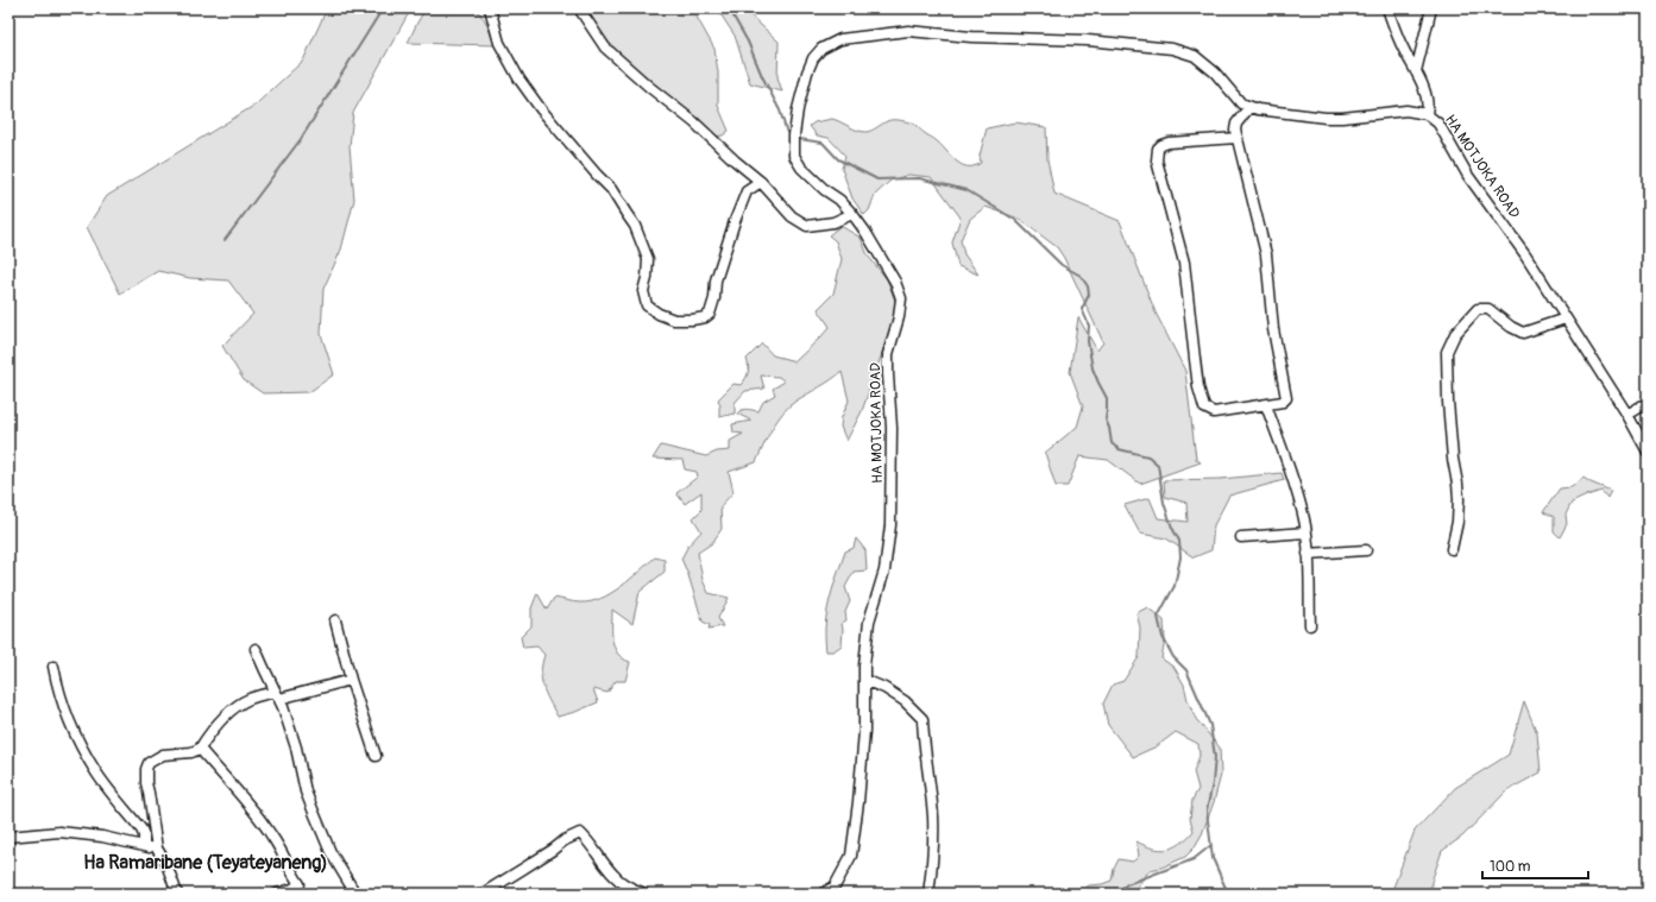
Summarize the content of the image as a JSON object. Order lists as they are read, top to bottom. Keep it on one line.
{"streets":{"street":["HA MOTJOKA ROAD"]},"districts":["Ha Ramaribane (Teyateyaneng)"],"scale_bar":"100 m"}
